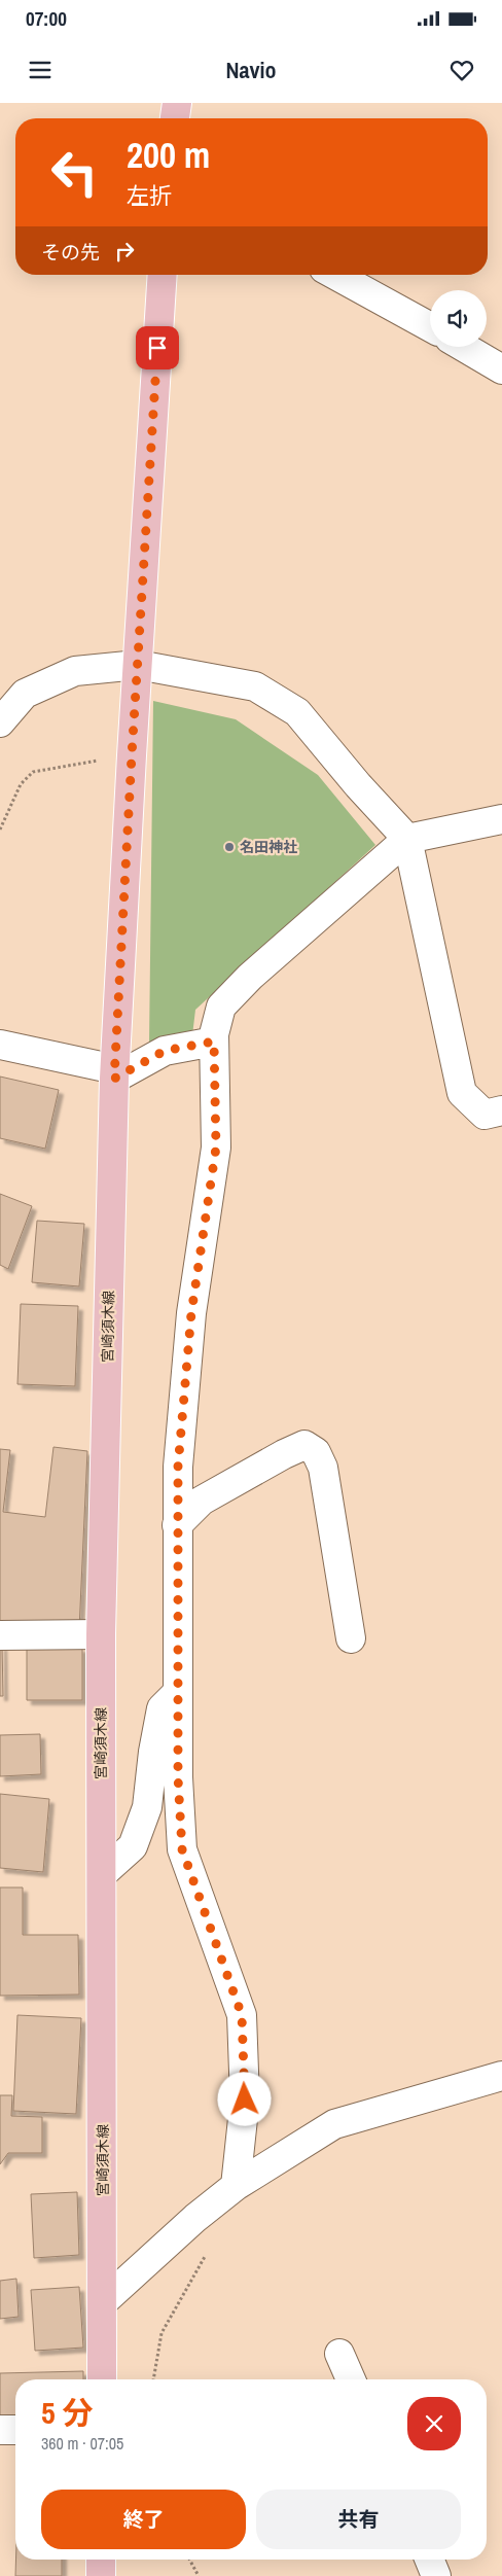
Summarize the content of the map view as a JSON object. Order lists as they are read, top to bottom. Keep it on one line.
{"streets":{"main road":["宮崎須木線"]},"places":["名田神社"],"page":{"status":"07:00","header":"Navio","turn":["200 m","左折"],"then":"その先","heading":["5 分","360 m · 07:05"],"buttons":["終了","共有"]}}
